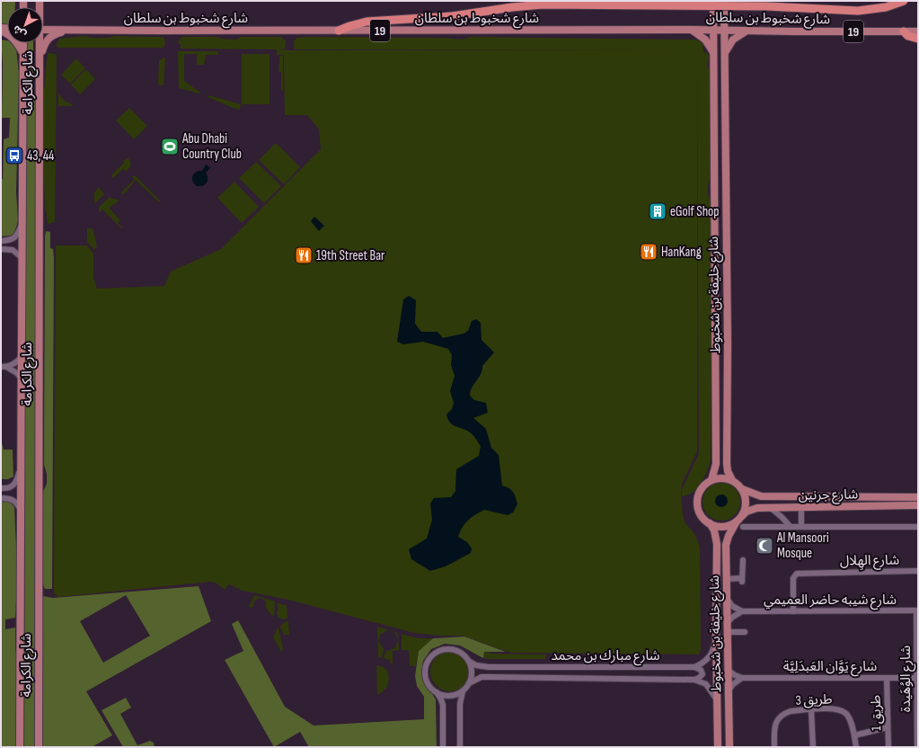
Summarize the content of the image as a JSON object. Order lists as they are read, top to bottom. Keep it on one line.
{"streets":{"main road":["شارع شخبوط بن سلطان","19","شارع الكرامة","شارع خليفة بن شخبوط","شارع جرنين"],"street":["شارع الهِلال","شارع شيبه حاضر العميمي","شارع مبارك بن محمد","شارع يَوَّان العَبدَلِيَّة","شارع الوُهَيدة","طريق 3","طريق 1"]},"crossings":[["شارع شخبوط بن سلطان","شارع خليفة بن شخبوط"],["شارع خليفة بن شخبوط","شارع جرنين"],["شارع خليفة بن شخبوط","شارع مبارك بن محمد"],["شارع خليفة بن شخبوط","شارع يَوَّان العَبدَلِيَّة"],["شارع الهِلال","شارع شيبه حاضر العميمي"],["شارع شيبه حاضر العميمي","شارع الوُهَيدة"],["شارع يَوَّان العَبدَلِيَّة","شارع الوُهَيدة"],["شارع يَوَّان العَبدَلِيَّة","طريق 1"]],"places":{"sports":["Abu Dhabi Country Club"],"bus stop":["43, 44"],"building":["eGolf Shop"],"restaurant":["HanKang","19th Street Bar"],"mosque":["Al Mansoori Mosque"]},"north":"bottom left"}
